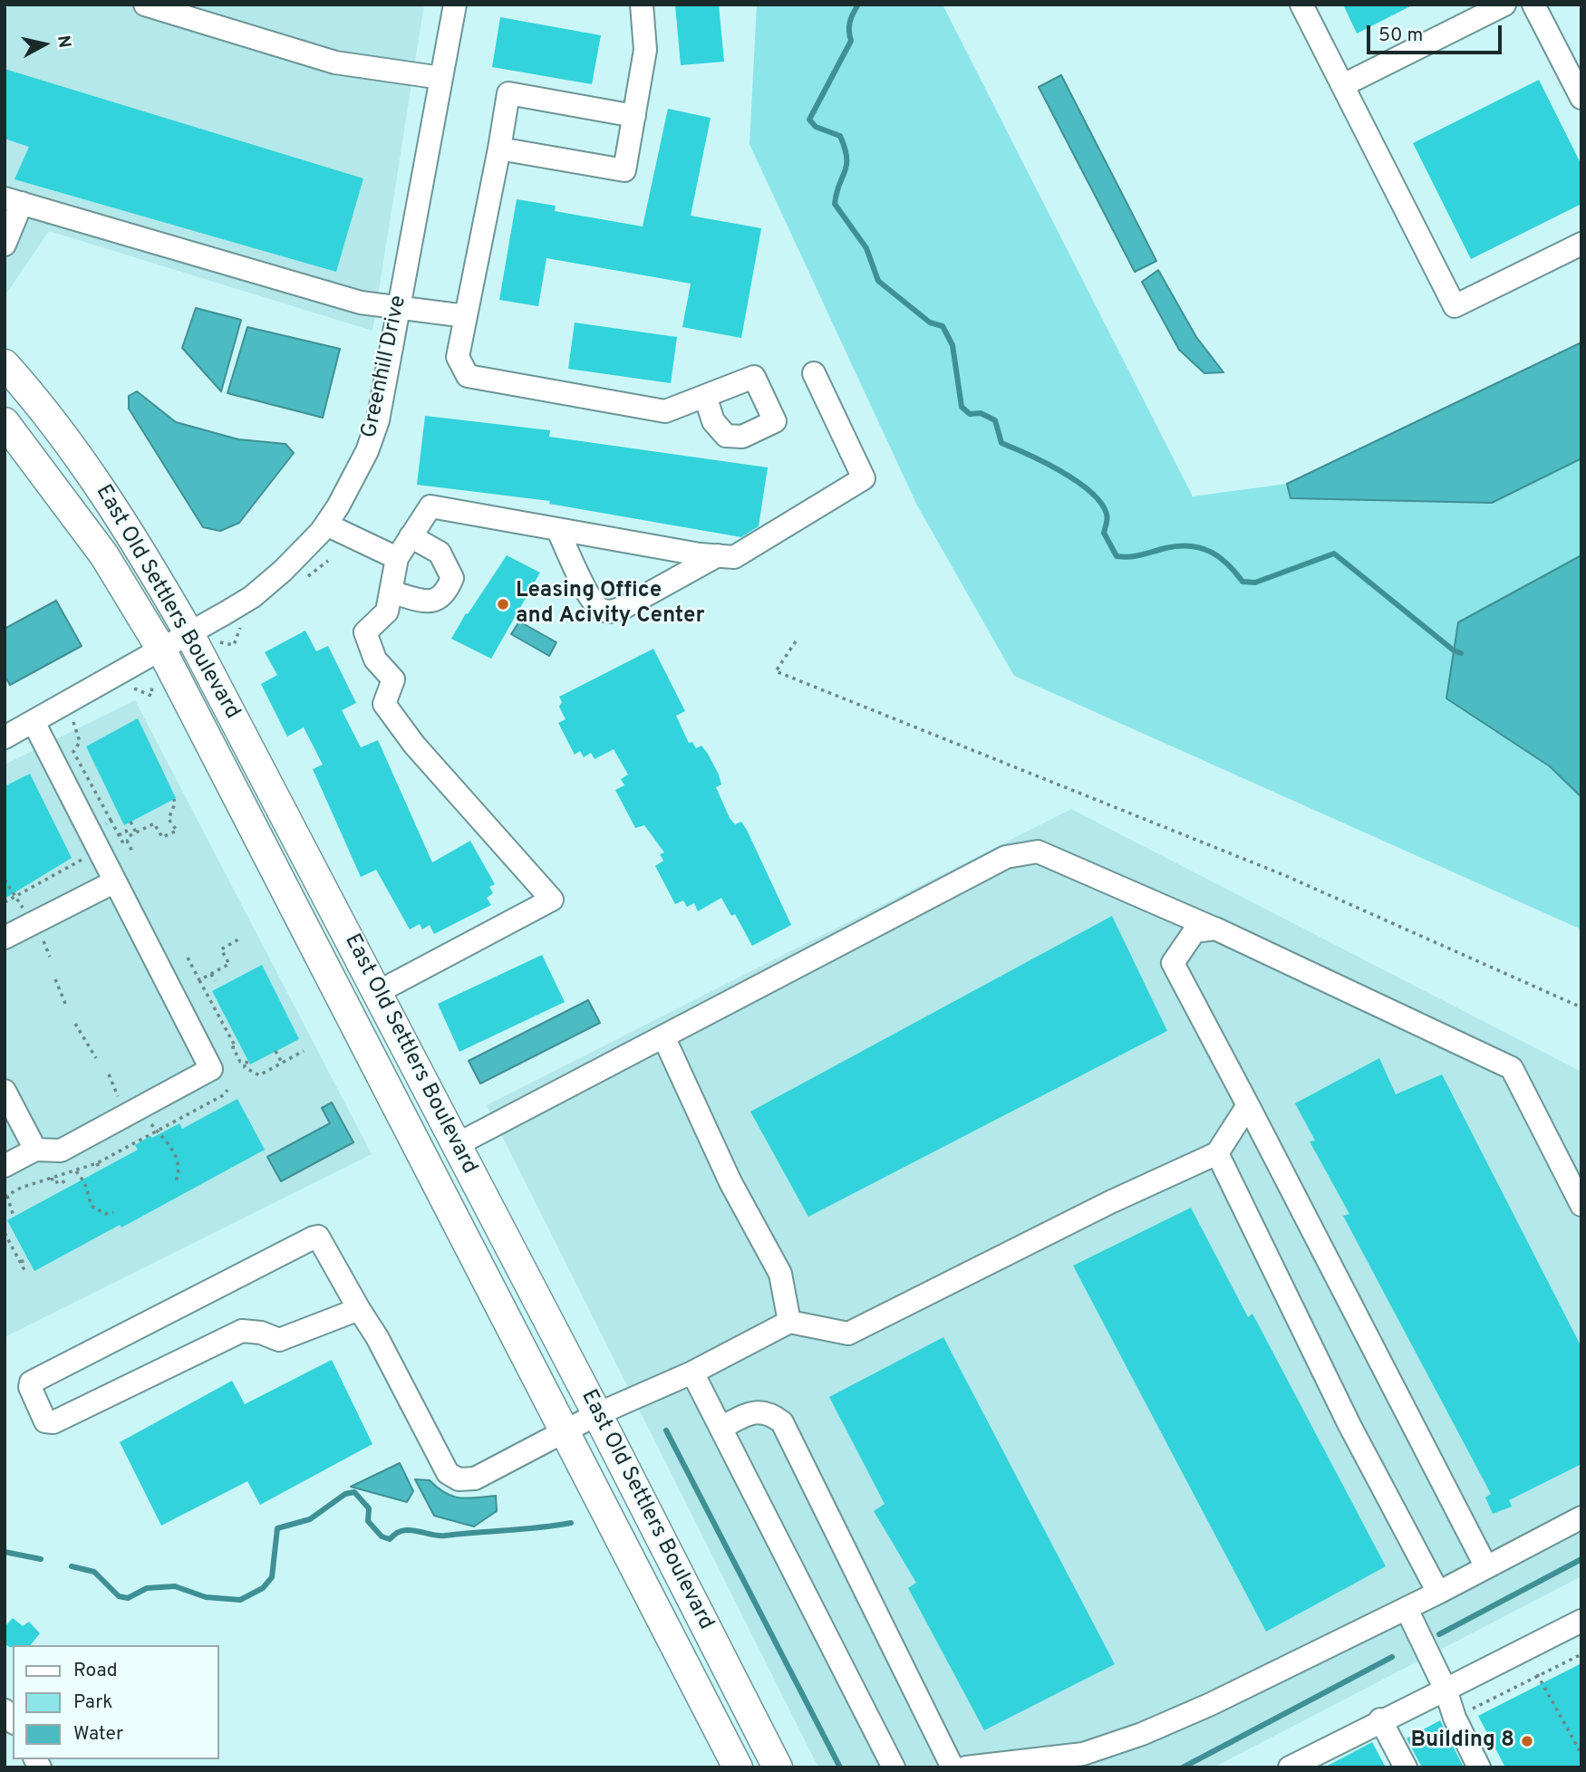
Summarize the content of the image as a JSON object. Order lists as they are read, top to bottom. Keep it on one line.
{"streets":{"main road":["East Old Settlers Boulevard"],"street":["Greenhill Drive"]},"crossings":[["Greenhill Drive","East Old Settlers Boulevard"]],"places":["Leasing Office and Acivity Center","Building 8"],"legend":["Road","Park","Water"],"scale_bar":"50 m","north":"right"}
